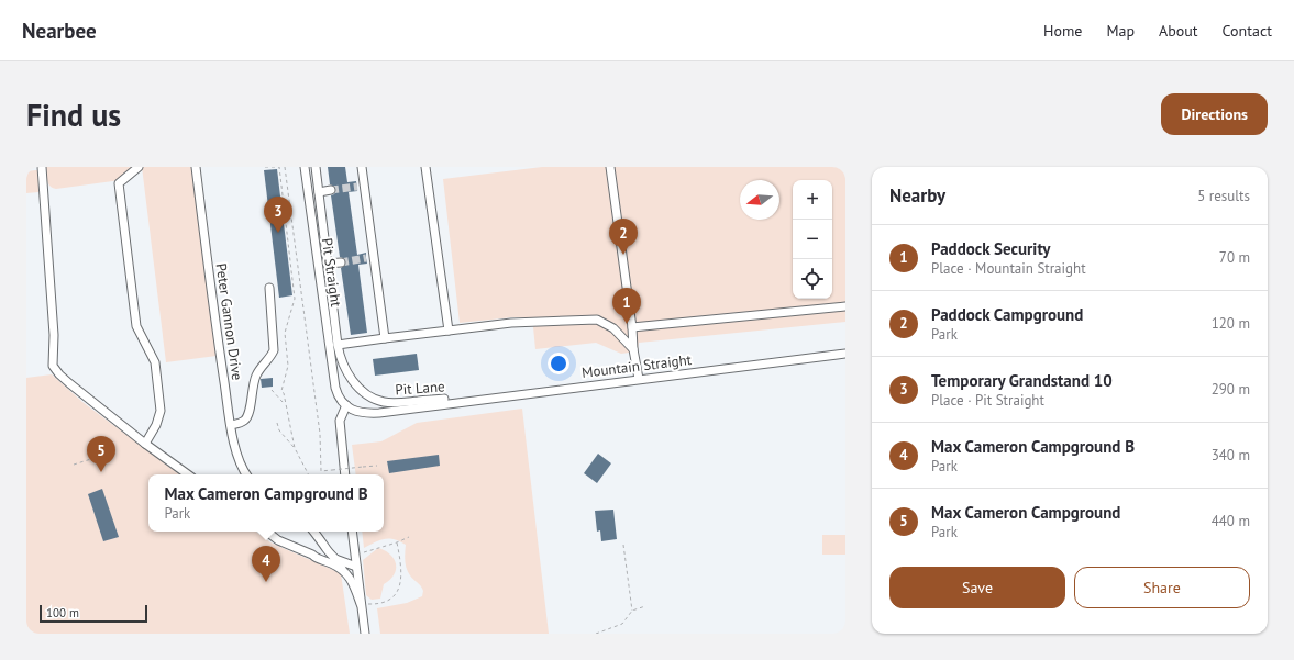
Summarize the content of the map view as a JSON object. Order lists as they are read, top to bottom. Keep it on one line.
{"streets":{"street":["Pit Straight","Peter Gannon Drive","Mountain Straight","Pit Lane"]},"crossings":[["Pit Straight","Mountain Straight"],["Mountain Straight","Pit Lane"]],"scale_bar":"100 m","north":"left","page":{"header":"Nearbee","nav":["Home","Map","About","Contact"],"buttons":["Directions",["Save","Share"]],"title":"Find us","heading":["Nearby","5 results"],"map_buttons":["+","−"],"pins":["3","2","1","5","4"],"list":[{"mark":"1","name":"Paddock Security","note":"Place · Mountain Straight","value":"70 m"},{"mark":"2","name":"Paddock Campground","note":"Park","value":"120 m"},{"mark":"3","name":"Temporary Grandstand 10","note":"Place · Pit Straight","value":"290 m"},{"mark":"4","name":"Max Cameron Campground B","note":"Park","value":"340 m"},{"mark":"5","name":"Max Cameron Campground","note":"Park","value":"440 m"}],"popup":["Max Cameron Campground B","Park"],"scale":"100 m"}}
